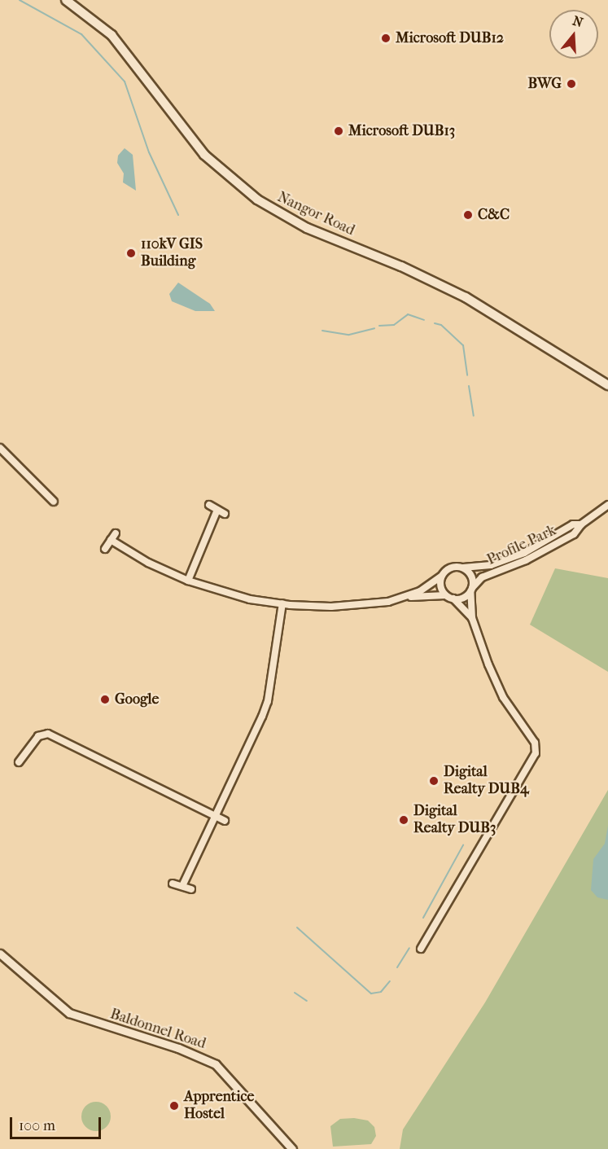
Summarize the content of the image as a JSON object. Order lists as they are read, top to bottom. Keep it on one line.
{"streets":{"main road":["Nangor Road"],"street":["Profile Park","Baldonnel Road"]},"places":["Microsoft DUB12","BWG","Microsoft DUB13","C&C","110kV GIS Building","Google","Digital Realty DUB4","Digital Realty DUB3","Apprentice Hostel"],"scale_bar":"100 m","north":"top"}
